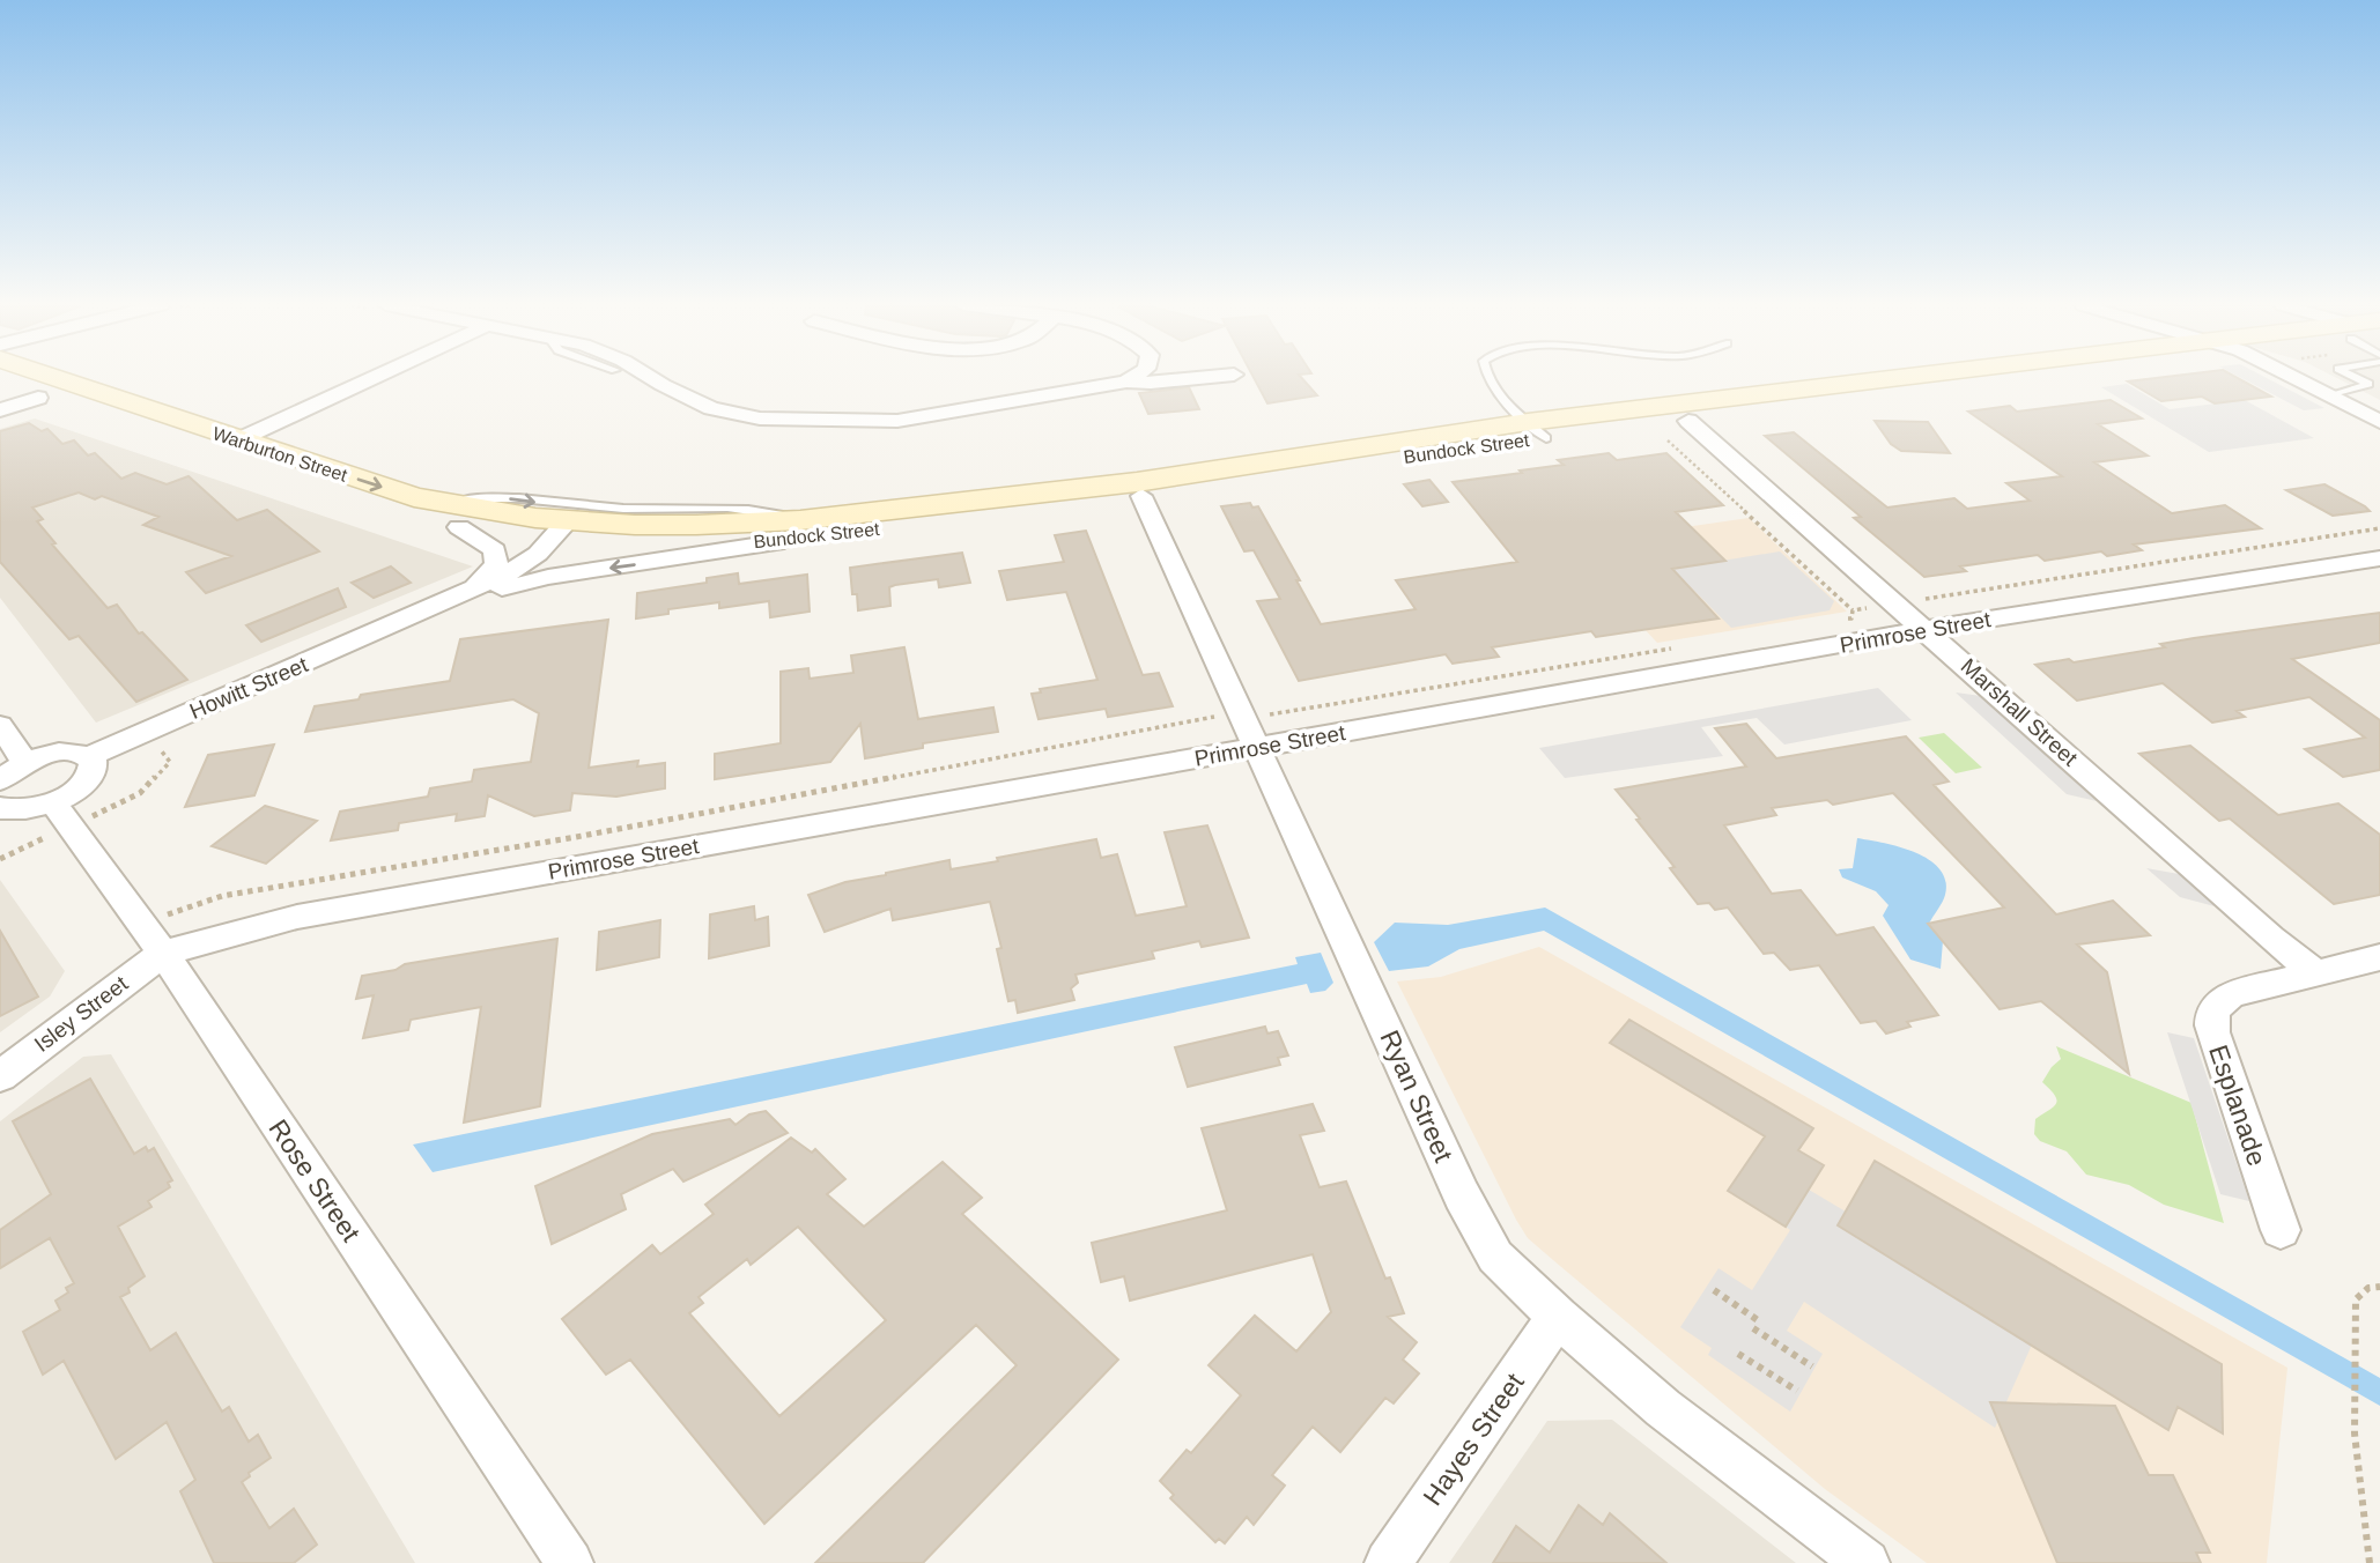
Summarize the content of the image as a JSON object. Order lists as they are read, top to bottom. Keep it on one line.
{"streets":{"main road":["Bundock Street","Warburton Street"],"street":["Primrose Street","Howitt Street","Marshall Street","Isley Street","Ryan Street","Esplanade","Rose Street","Hayes Street"]},"crossings":[["Bundock Street","Warburton Street"],["Bundock Street","Howitt Street"],["Bundock Street","Marshall Street"],["Bundock Street","Ryan Street"],["Warburton Street","Howitt Street"],["Primrose Street","Marshall Street"],["Primrose Street","Isley Street"],["Primrose Street","Ryan Street"],["Primrose Street","Rose Street"],["Marshall Street","Esplanade"],["Isley Street","Rose Street"],["Ryan Street","Hayes Street"]]}
